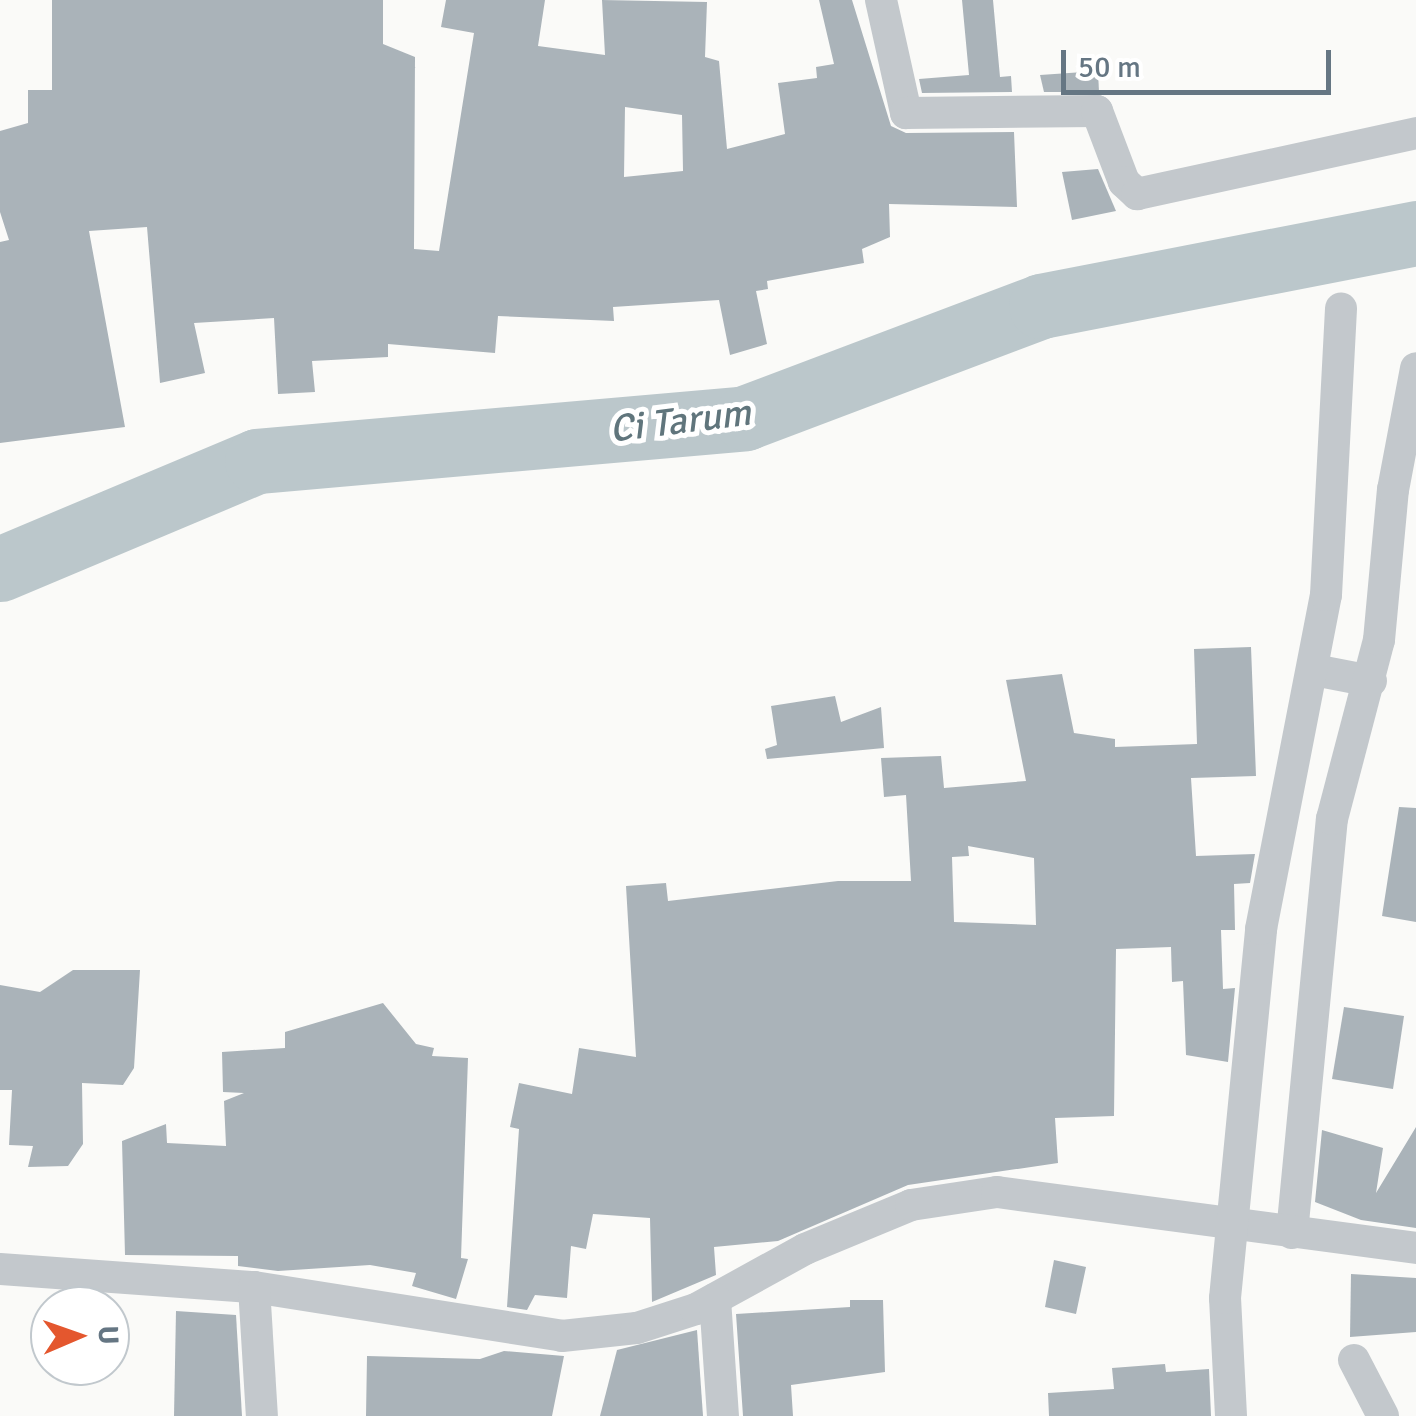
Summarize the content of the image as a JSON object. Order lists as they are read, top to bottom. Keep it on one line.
{"water":["Ci Tarum"],"scale_bar":"50 m","north":"right"}
